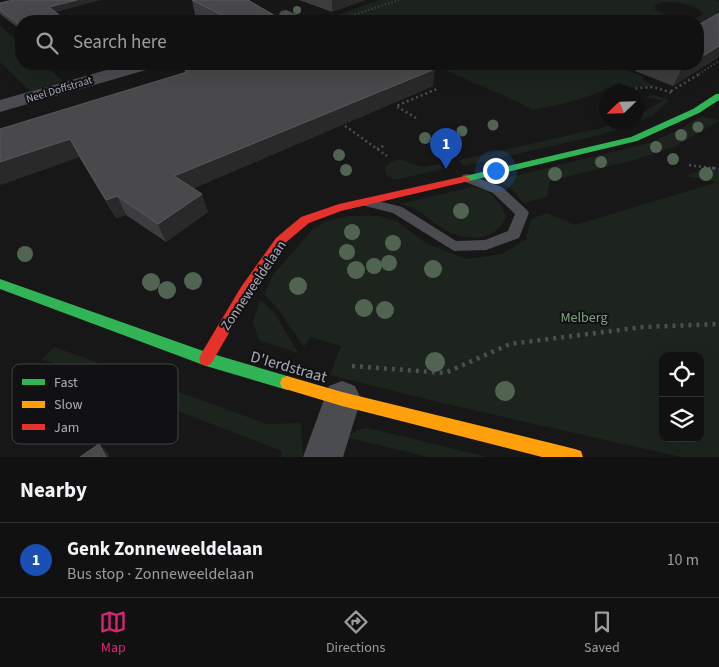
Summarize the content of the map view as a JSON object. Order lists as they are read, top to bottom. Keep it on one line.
{"streets":{"street":["Neel Doffstraat","Zonneweeldelaan","D'Ierdstraat"]},"crossings":[["Zonneweeldelaan","D'Ierdstraat"]],"parks":["Melberg"],"legend":["Fast","Slow","Jam"],"north":"bottom left","page":{"search":"Search here","pins":"1","heading":"Nearby","list":[{"mark":"1","name":"Genk Zonneweeldelaan","note":"Bus stop · Zonneweeldelaan","value":"10 m"}],"nav":["Map","Directions","Saved"]}}
